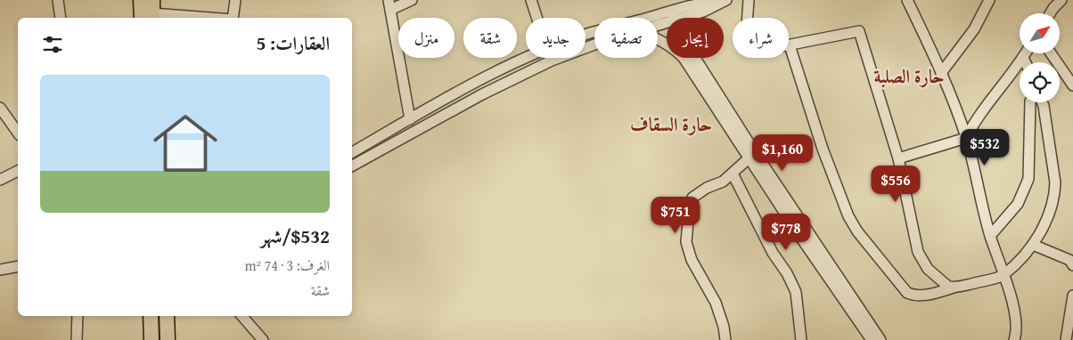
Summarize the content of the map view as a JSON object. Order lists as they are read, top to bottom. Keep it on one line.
{"districts":["حارة الصلبة","حارة السقاف"],"north":"top right","page":{"chip":["شراء","إيجار","تصفية","جديد","شقة","منزل"],"heading":"العقارات: 5","list":[{"name":"$532/شهر","note":"الغرف: 3 · 74 m² · شقة"}],"price":["$532","$1,160","$556","$751","$778"]}}
